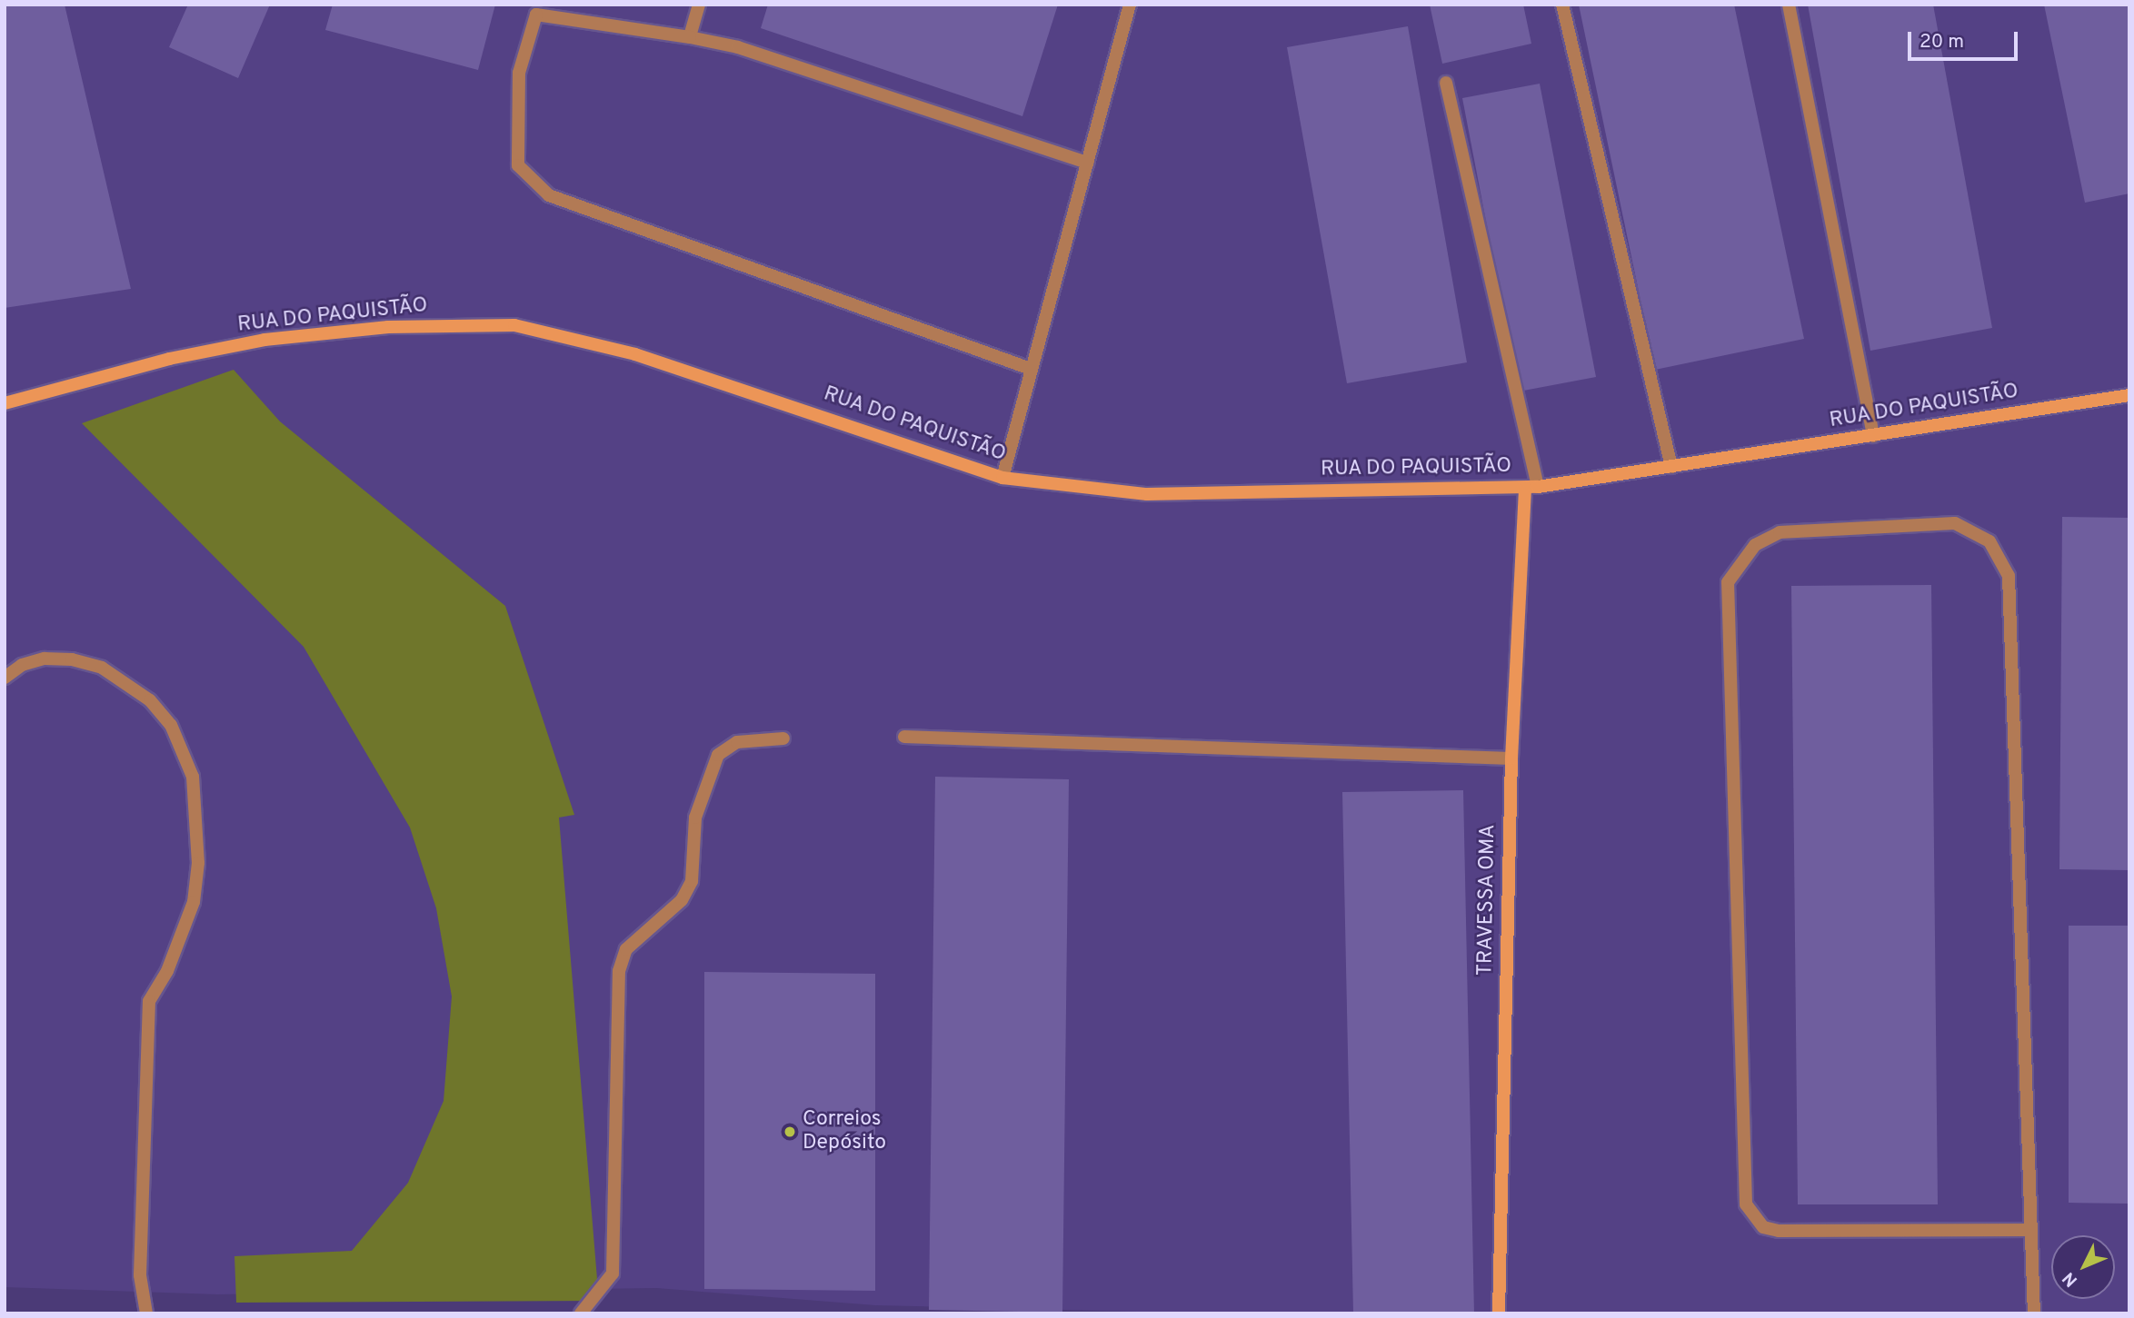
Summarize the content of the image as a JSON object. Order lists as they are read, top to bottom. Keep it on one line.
{"streets":{"main road":["RUA DO PAQUISTÃO","TRAVESSA OMA"]},"crossings":[["RUA DO PAQUISTÃO","TRAVESSA OMA"]],"places":["Correios Depósito"],"scale_bar":"20 m","north":"bottom left"}
